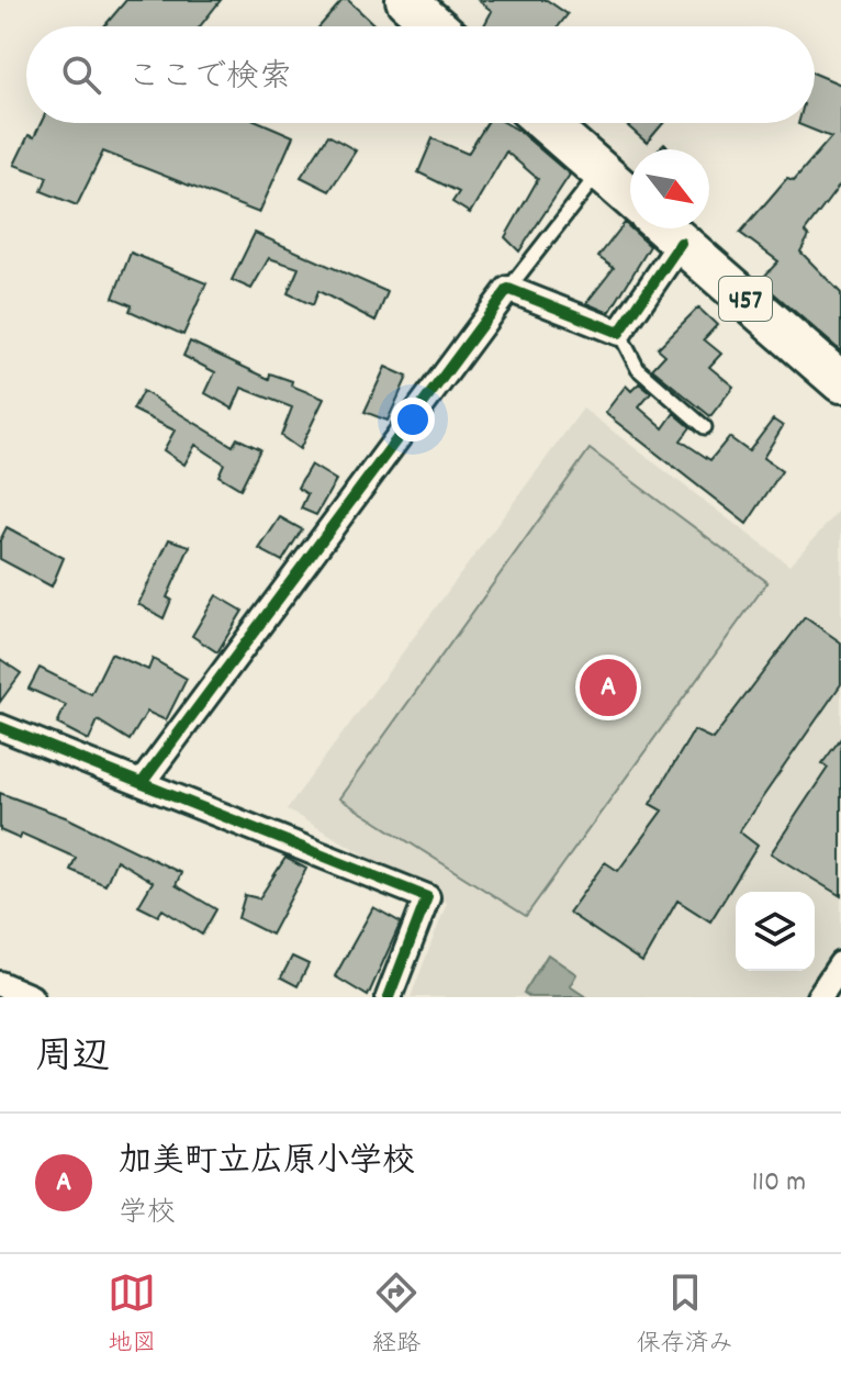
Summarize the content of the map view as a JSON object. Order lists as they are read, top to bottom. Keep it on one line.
{"streets":{"highway":["457"]},"north":"bottom right","page":{"search":"ここで検索","pins":"A","heading":"周辺","list":[{"mark":"A","name":"加美町立広原小学校","note":"学校","value":"110 m"}],"nav":["地図","経路","保存済み"]}}
